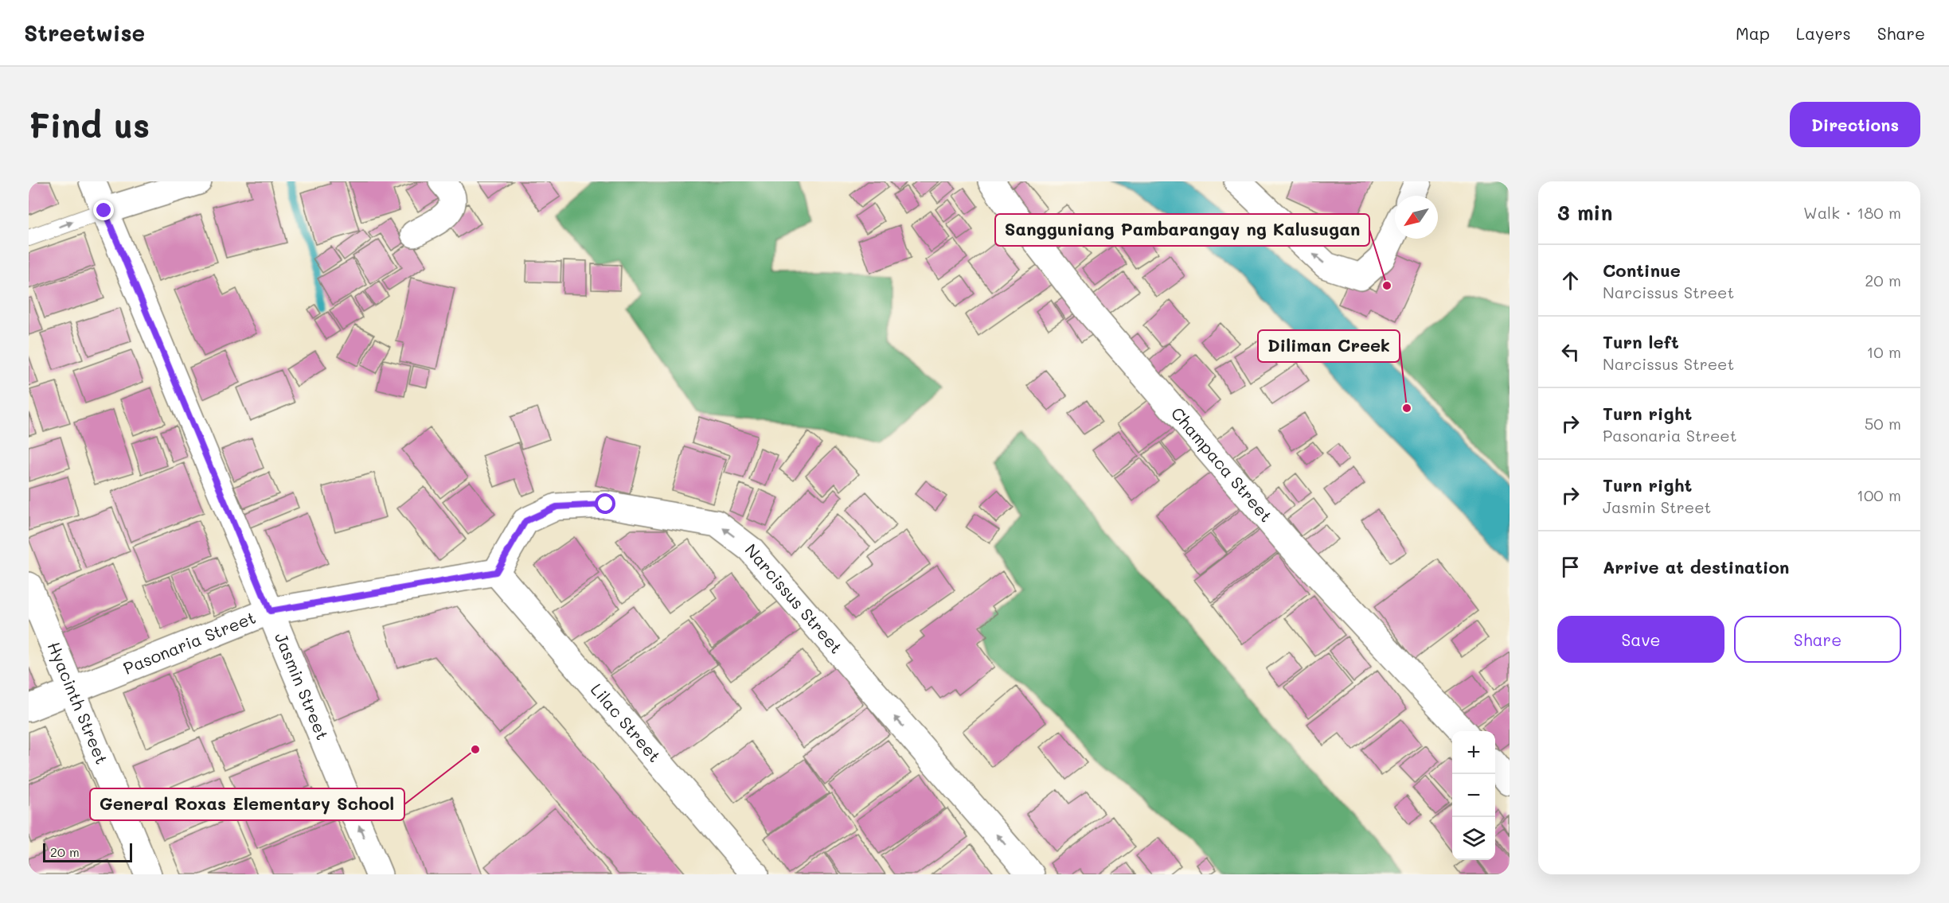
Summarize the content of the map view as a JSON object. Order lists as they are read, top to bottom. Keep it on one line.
{"streets":{"street":["Champaca Street","Narcissus Street","Pasonaria Street","Jasmin Street","Hyacinth Street","Lilac Street"]},"crossings":[["Narcissus Street","Pasonaria Street"],["Narcissus Street","Lilac Street"],["Pasonaria Street","Jasmin Street"],["Pasonaria Street","Hyacinth Street"],["Pasonaria Street","Lilac Street"]],"one_way":["Narcissus Street","Jasmin Street"],"places":["Sangguniang Pambarangay ng Kalusugan","Diliman Creek","General Roxas Elementary School"],"scale_bar":"20 m","north":"bottom left","page":{"header":"Streetwise","nav":["Map","Layers","Share"],"buttons":["Directions",["Save","Share"]],"title":"Find us","heading":["3 min","Walk · 180 m"],"list":[["Continue","Narcissus Street","20 m"],["Turn left","Narcissus Street","10 m"],["Turn right","Pasonaria Street","50 m"],["Turn right","Jasmin Street","100 m"],"Arrive at destination"],"map_buttons":["+","−"],"scale":"20 m"}}
